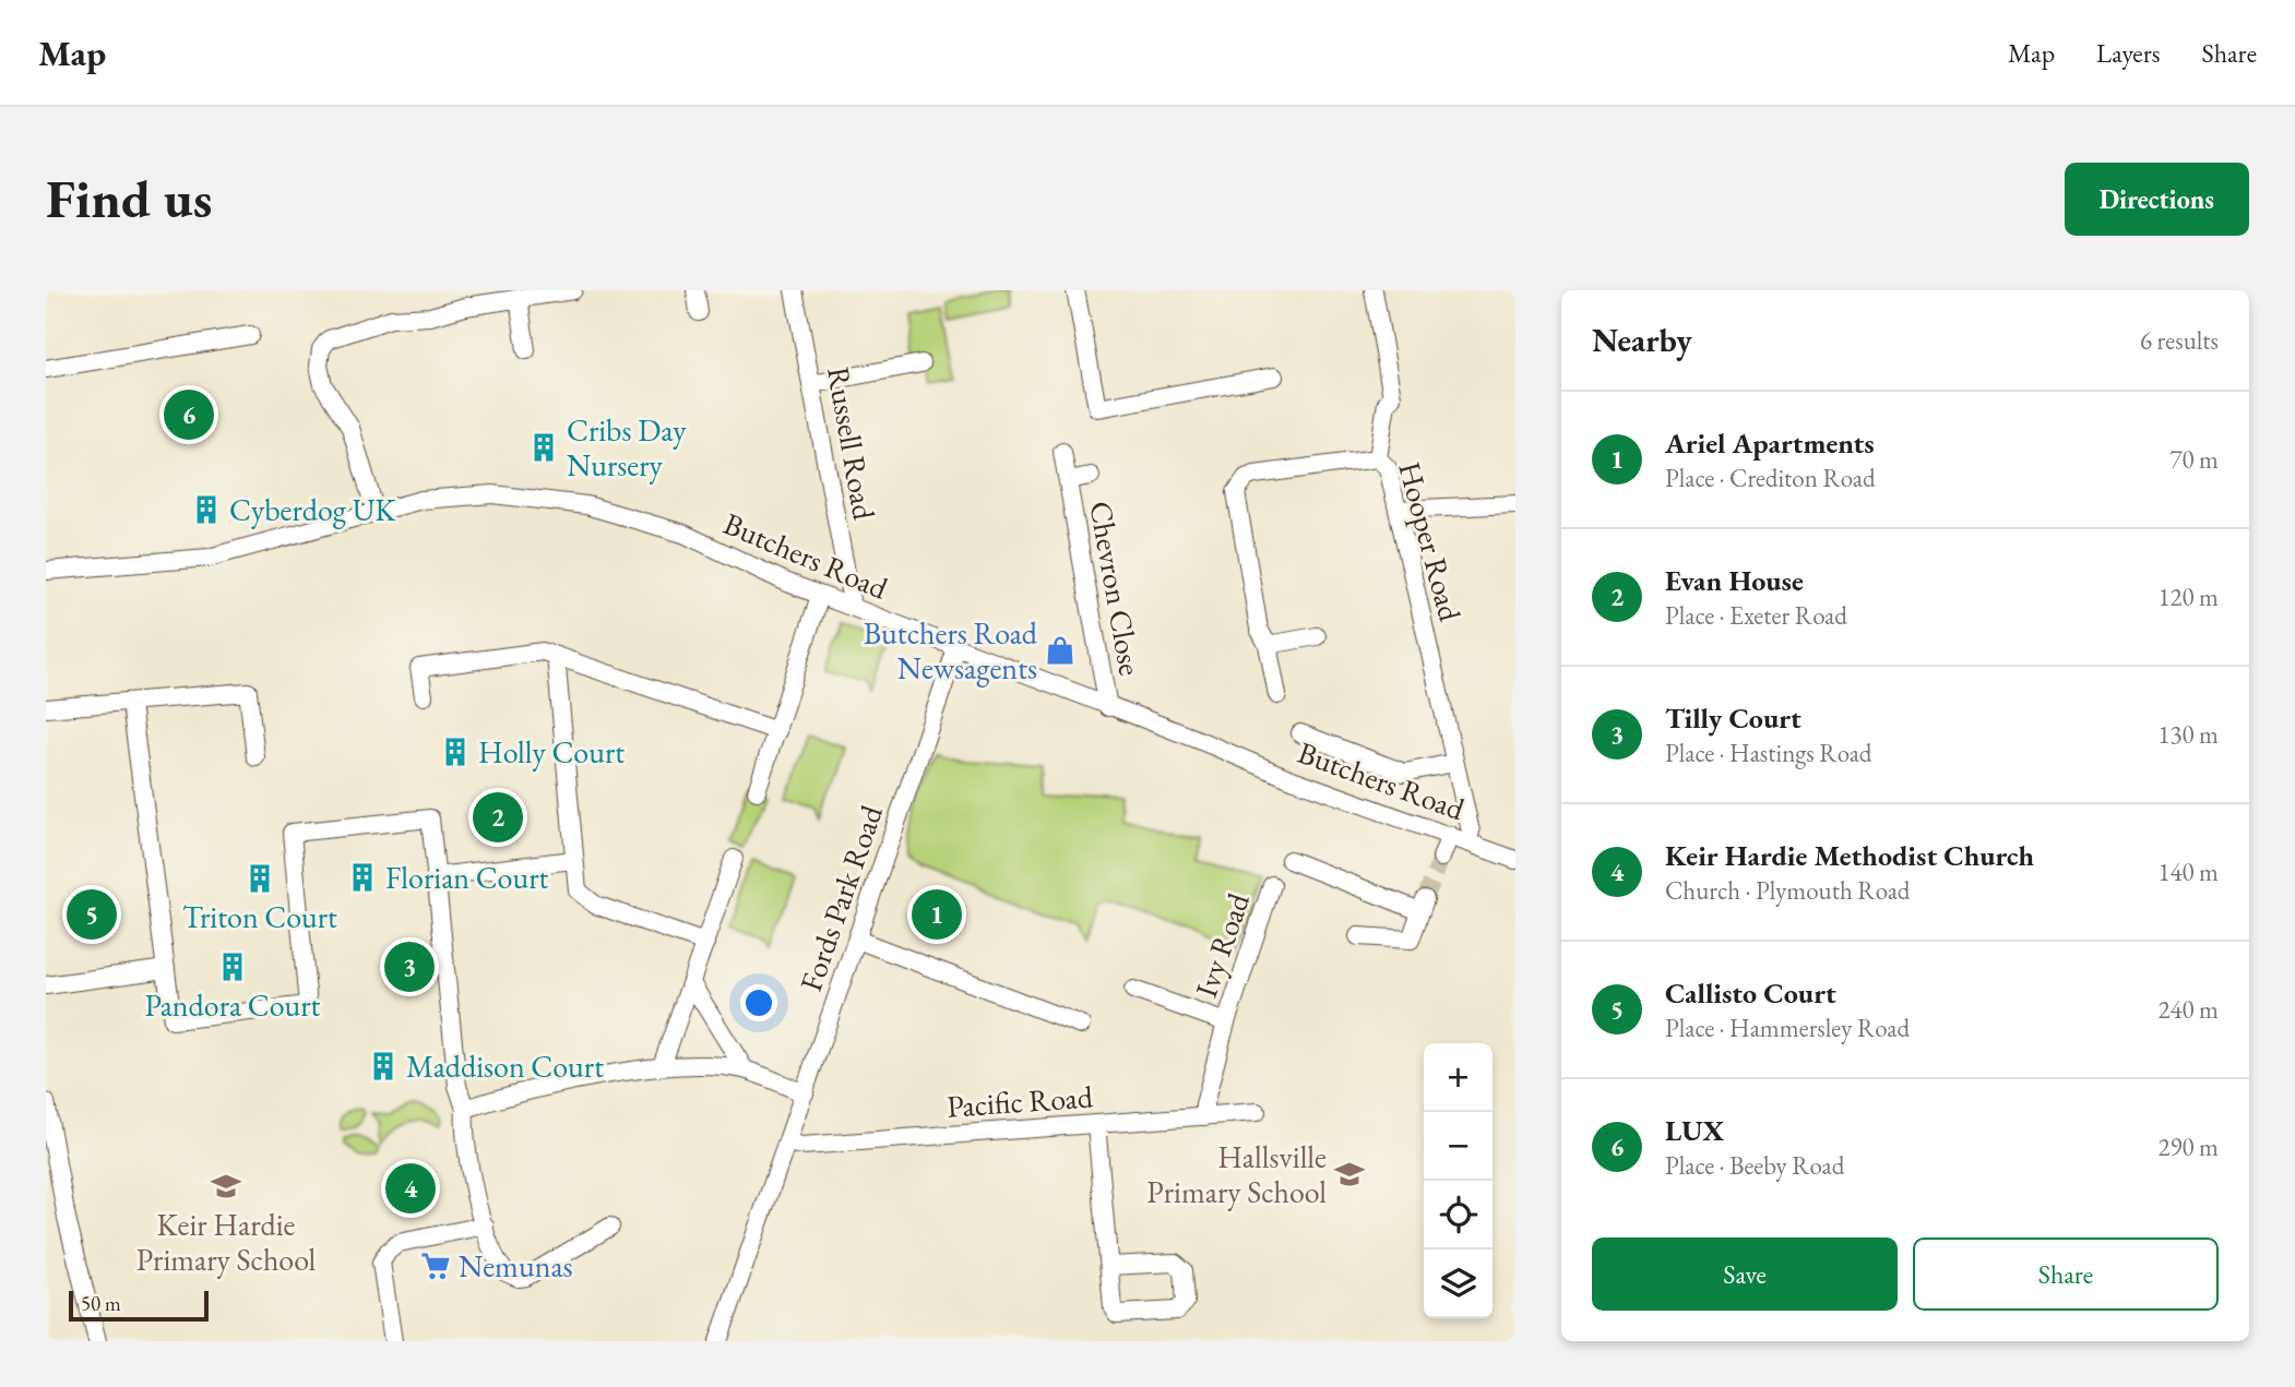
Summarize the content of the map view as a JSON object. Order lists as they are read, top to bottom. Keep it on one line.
{"streets":{"street":["Russell Road","Hooper Road","Butchers Road","Chevron Close","Fords Park Road","Ivy Road","Pacific Road"]},"crossings":[["Russell Road","Butchers Road"],["Hooper Road","Butchers Road"],["Butchers Road","Chevron Close"],["Butchers Road","Fords Park Road"],["Fords Park Road","Pacific Road"],["Ivy Road","Pacific Road"]],"places":{"building":["Cribs Day Nursery","Cyberdog UK","Holly Court","Florian Court","Triton Court","Pandora Court","Maddison Court"],"shop":["Butchers Road Newsagents"],"school or university":["Hallsville Primary School","Keir Hardie Primary School"],"supermarket":["Nemunas"]},"scale_bar":"50 m","page":{"header":"Map","nav":["Map","Layers","Share"],"buttons":["Directions",["Save","Share"]],"title":"Find us","heading":["Nearby","6 results"],"pins":["6","2","1","5","3","4"],"list":[{"mark":"1","name":"Ariel Apartments","note":"Place · Crediton Road","value":"70 m"},{"mark":"2","name":"Evan House","note":"Place · Exeter Road","value":"120 m"},{"mark":"3","name":"Tilly Court","note":"Place · Hastings Road","value":"130 m"},{"mark":"4","name":"Keir Hardie Methodist Church","note":"Church · Plymouth Road","value":"140 m"},{"mark":"5","name":"Callisto Court","note":"Place · Hammersley Road","value":"240 m"},{"mark":"6","name":"LUX","note":"Place · Beeby Road","value":"290 m"}],"map_buttons":["+","−"],"scale":"50 m"}}
